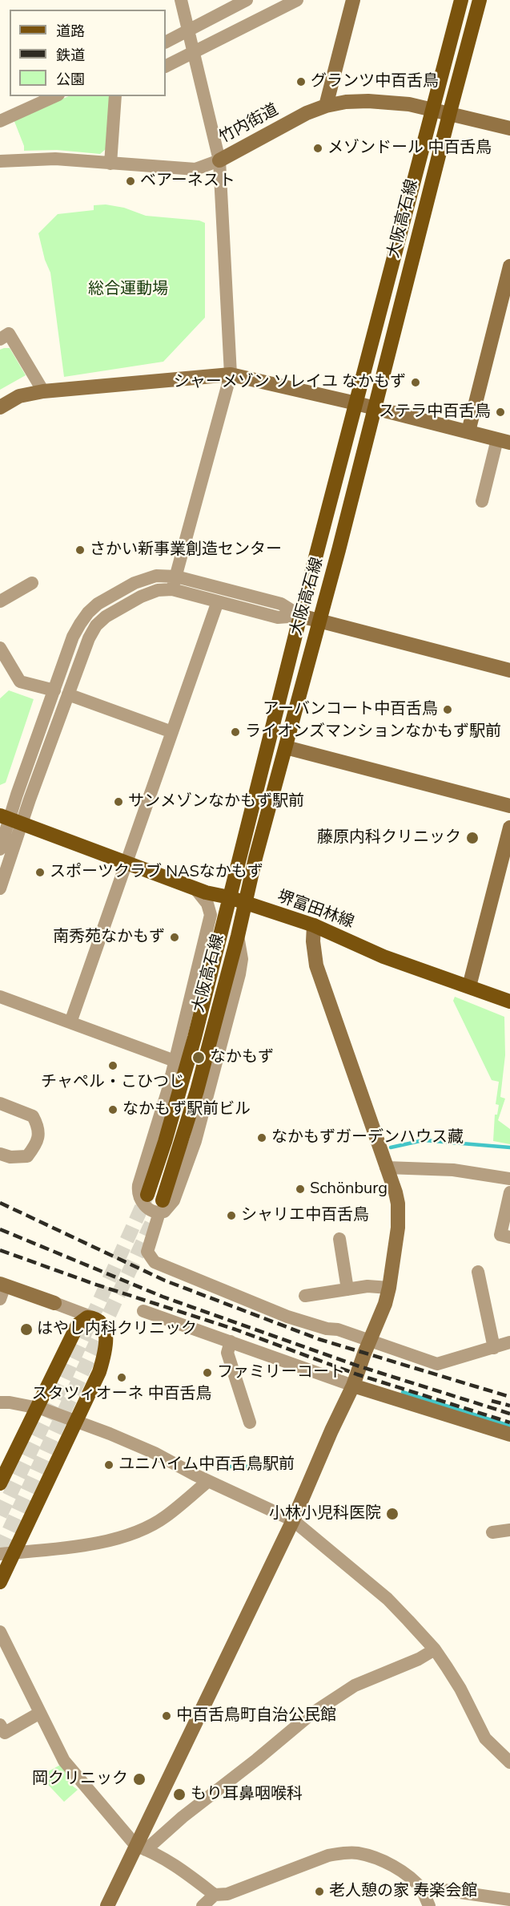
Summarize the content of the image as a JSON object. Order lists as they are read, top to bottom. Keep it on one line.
{"streets":{"main road":["大阪高石線","堺富田林線"],"street":["竹内街道"]},"crossings":[["竹内街道","大阪高石線"],["大阪高石線","堺富田林線"]],"parks":["総合運動場"],"places":["グランツ中百舌鳥","メゾンドール 中百舌鳥","ベアーネスト","シャーメゾン ソレイユ なかもず","ステラ中百舌鳥","さかい新事業創造センター","アーバンコート中百舌鳥","ライオンズマンションなかもず駅前","サンメゾンなかもず駅前","藤原内科クリニック","スポーツクラブ NASなかもず","南秀苑なかもず","なかもず","チャペル・こひつじ","なかもず駅前ビル","なかもずガーデンハウス藏","Schönburg","シャリエ中百舌鳥","はやし内科クリニック","ファミリーコート","スタツィオーネ 中百舌鳥","ユニハイム中百舌鳥駅前","小林小児科医院","中百舌鳥町自治公民館","岡クリニック","もり耳鼻咽喉科","老人憩の家 寿楽会館"],"legend":["道路","鉄道","公園"]}
